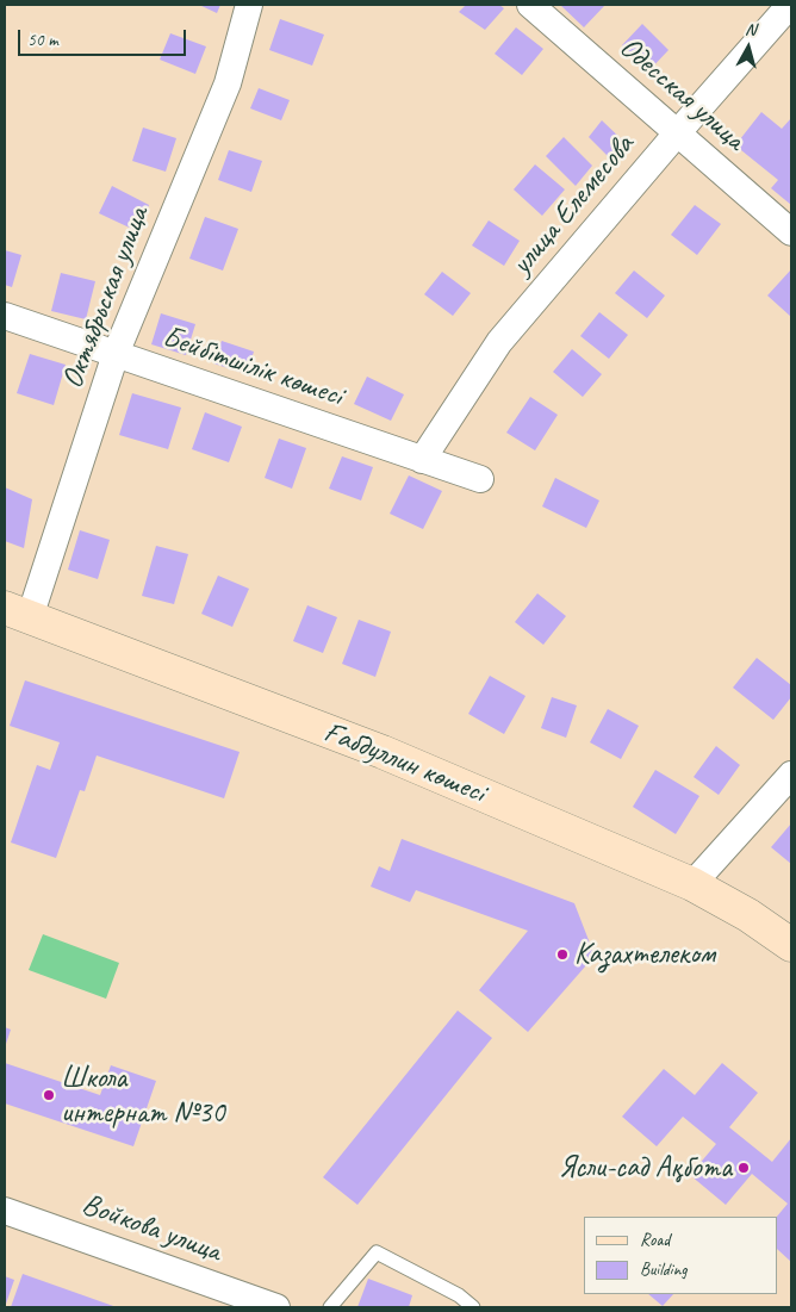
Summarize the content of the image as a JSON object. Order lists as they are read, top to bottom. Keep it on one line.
{"streets":{"street":["Одесская улица","улица Елемесова","Октябрьская улица","Бейбітшілік көшесі","Ғабдуллин көшесі","Войкова улица"]},"crossings":[["Одесская улица","улица Елемесова"],["улица Елемесова","Бейбітшілік көшесі"],["Октябрьская улица","Бейбітшілік көшесі"],["Октябрьская улица","Ғабдуллин көшесі"]],"places":["Казахтелеком","Школа интернат №30","Ясли-сад Ақбота"],"legend":["Road","Building"],"scale_bar":"50 m","north":"top"}
